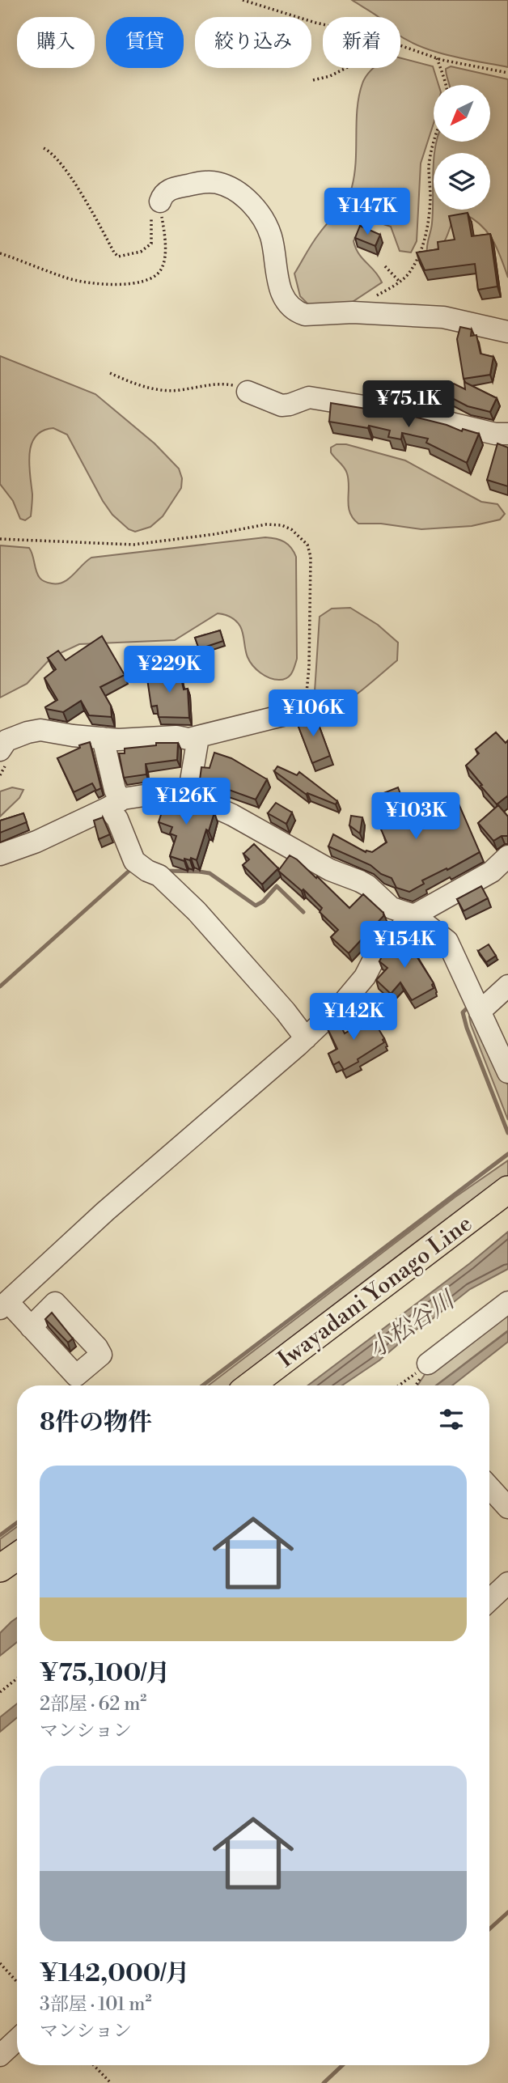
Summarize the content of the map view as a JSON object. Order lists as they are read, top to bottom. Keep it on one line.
{"streets":{"main road":["Iwayadani Yonago Line"]},"water":["小松谷川"],"north":"bottom left","page":{"chip":["購入","賃貸","絞り込み","新着"],"price":["¥147K","¥75.1K","¥229K","¥106K","¥126K","¥103K","¥154K","¥142K"],"heading":"8件の物件","list":[{"name":"¥75,100/月","note":"2部屋 · 62 m² · マンション"},{"name":"¥142,000/月","note":"3部屋 · 101 m² · マンション"}]}}
